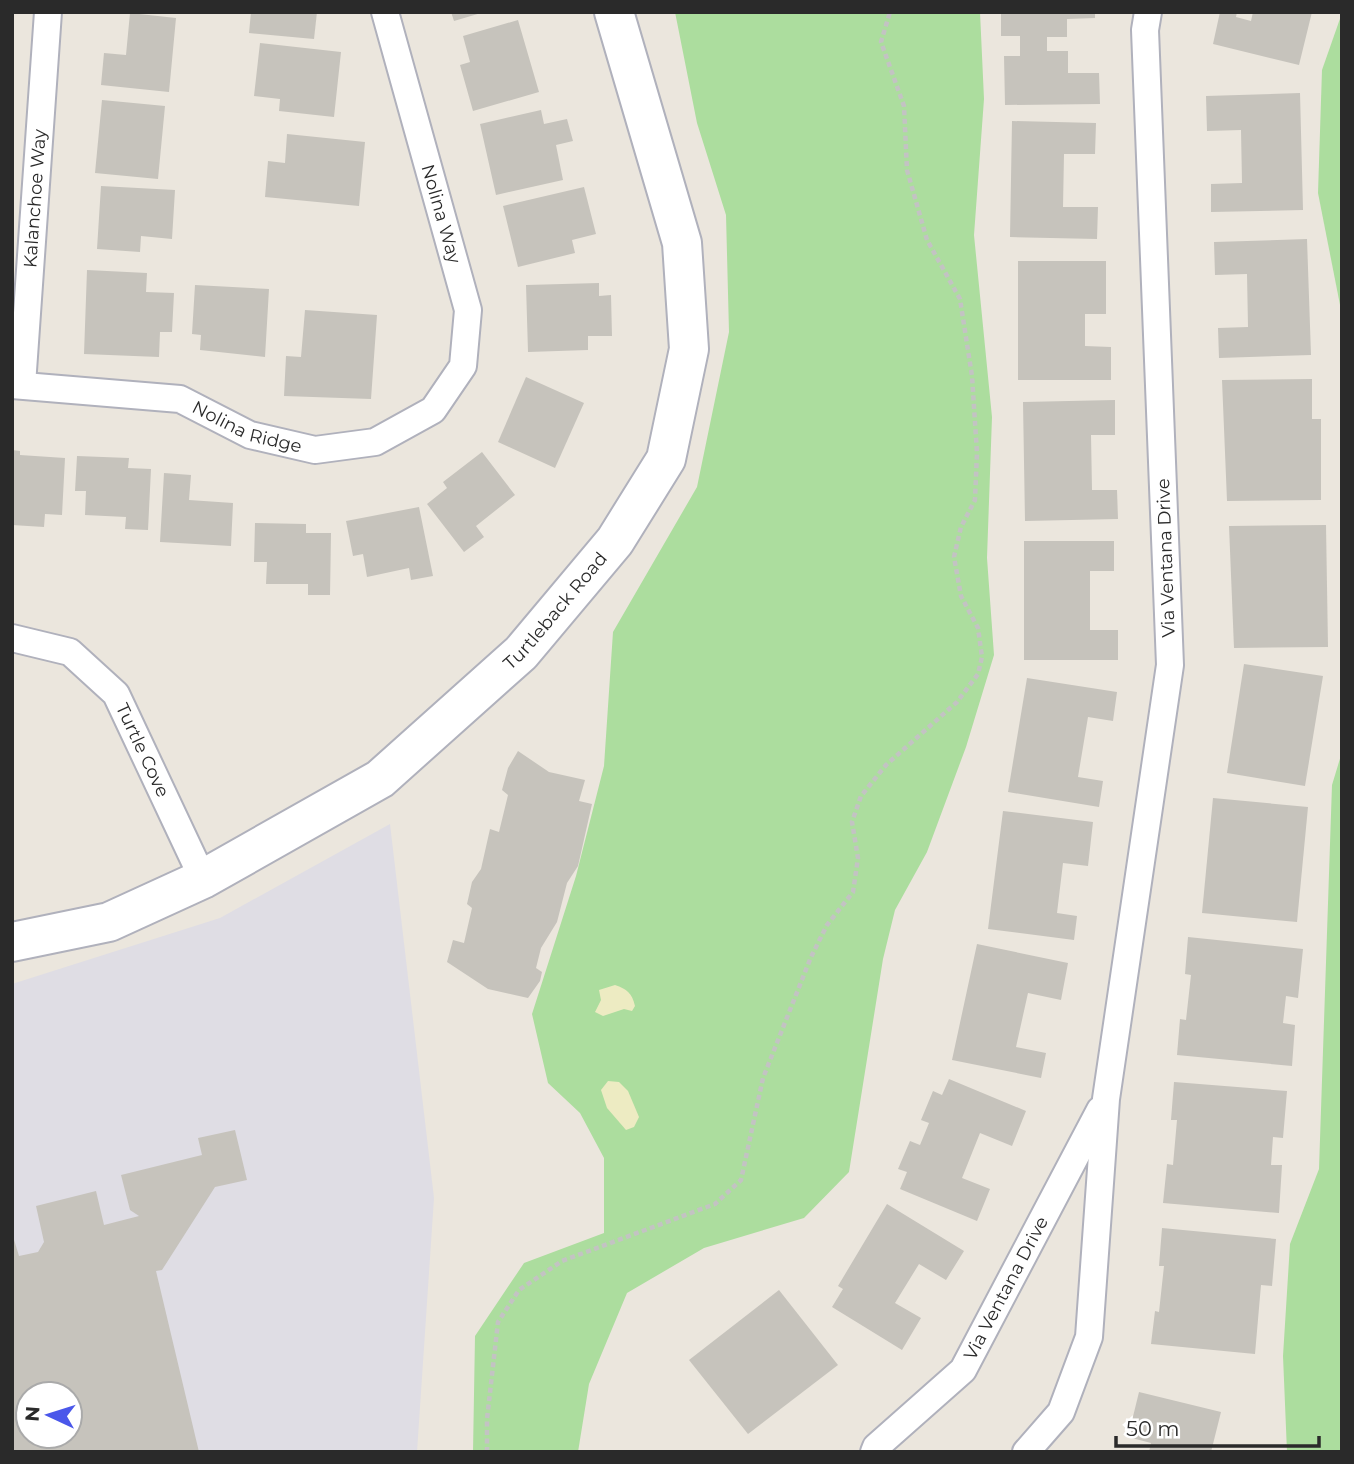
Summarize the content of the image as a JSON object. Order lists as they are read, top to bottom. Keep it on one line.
{"streets":{"main road":["Turtleback Road"],"street":["Kalanchoe Way","Nolina Way","Nolina Ridge","Via Ventana Drive","Turtle Cove"]},"crossings":[["Kalanchoe Way","Nolina Ridge"],["Nolina Way","Nolina Ridge"],["Turtleback Road","Turtle Cove"]],"scale_bar":"50 m","north":"left"}
